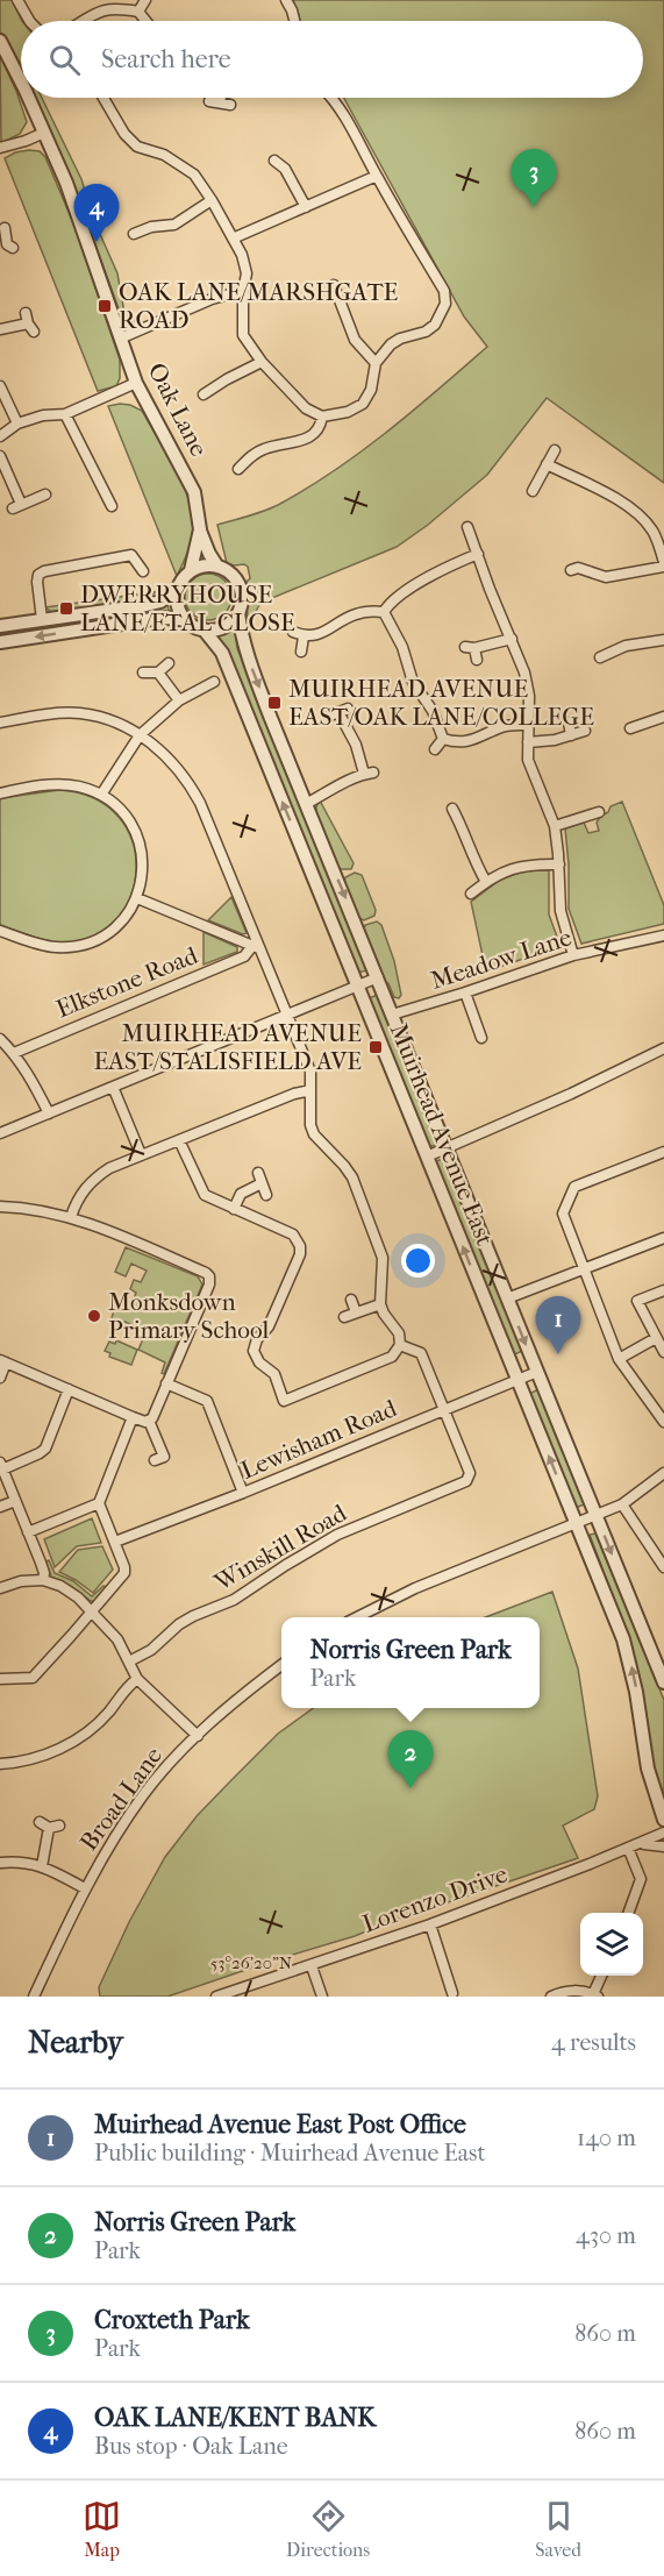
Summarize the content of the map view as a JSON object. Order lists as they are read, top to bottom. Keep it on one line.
{"streets":{"street":["Oak Lane","Meadow Lane","Elkstone Road","Muirhead Avenue East","Lewisham Road","Winskill Road","Broad Lane","Lorenzo Drive"]},"crossings":[["Oak Lane","Muirhead Avenue East"],["Meadow Lane","Muirhead Avenue East"],["Muirhead Avenue East","Lewisham Road"],["Lewisham Road","Winskill Road"]],"places":{"transit":["OAK LANE/MARSHGATE ROAD","DWERRYHOUSE LANE/ETAL CLOSE","MUIRHEAD AVENUE EAST/OAK LANE/COLLEGE","MUIRHEAD AVENUE EAST/STALISFIELD AVE"],"other":["Monksdown Primary School"]},"page":{"search":"Search here","pins":["3","4","1","2"],"popup":["Norris Green Park","Park"],"heading":["Nearby","4 results"],"list":[{"mark":"1","name":"Muirhead Avenue East Post Office","note":"Public building · Muirhead Avenue East","value":"140 m"},{"mark":"2","name":"Norris Green Park","note":"Park","value":"430 m"},{"mark":"3","name":"Croxteth Park","note":"Park","value":"860 m"},{"mark":"4","name":"OAK LANE/KENT BANK","note":"Bus stop · Oak Lane","value":"860 m"}],"nav":["Map","Directions","Saved"]},"coordinates":["53°26'20\"N"]}
